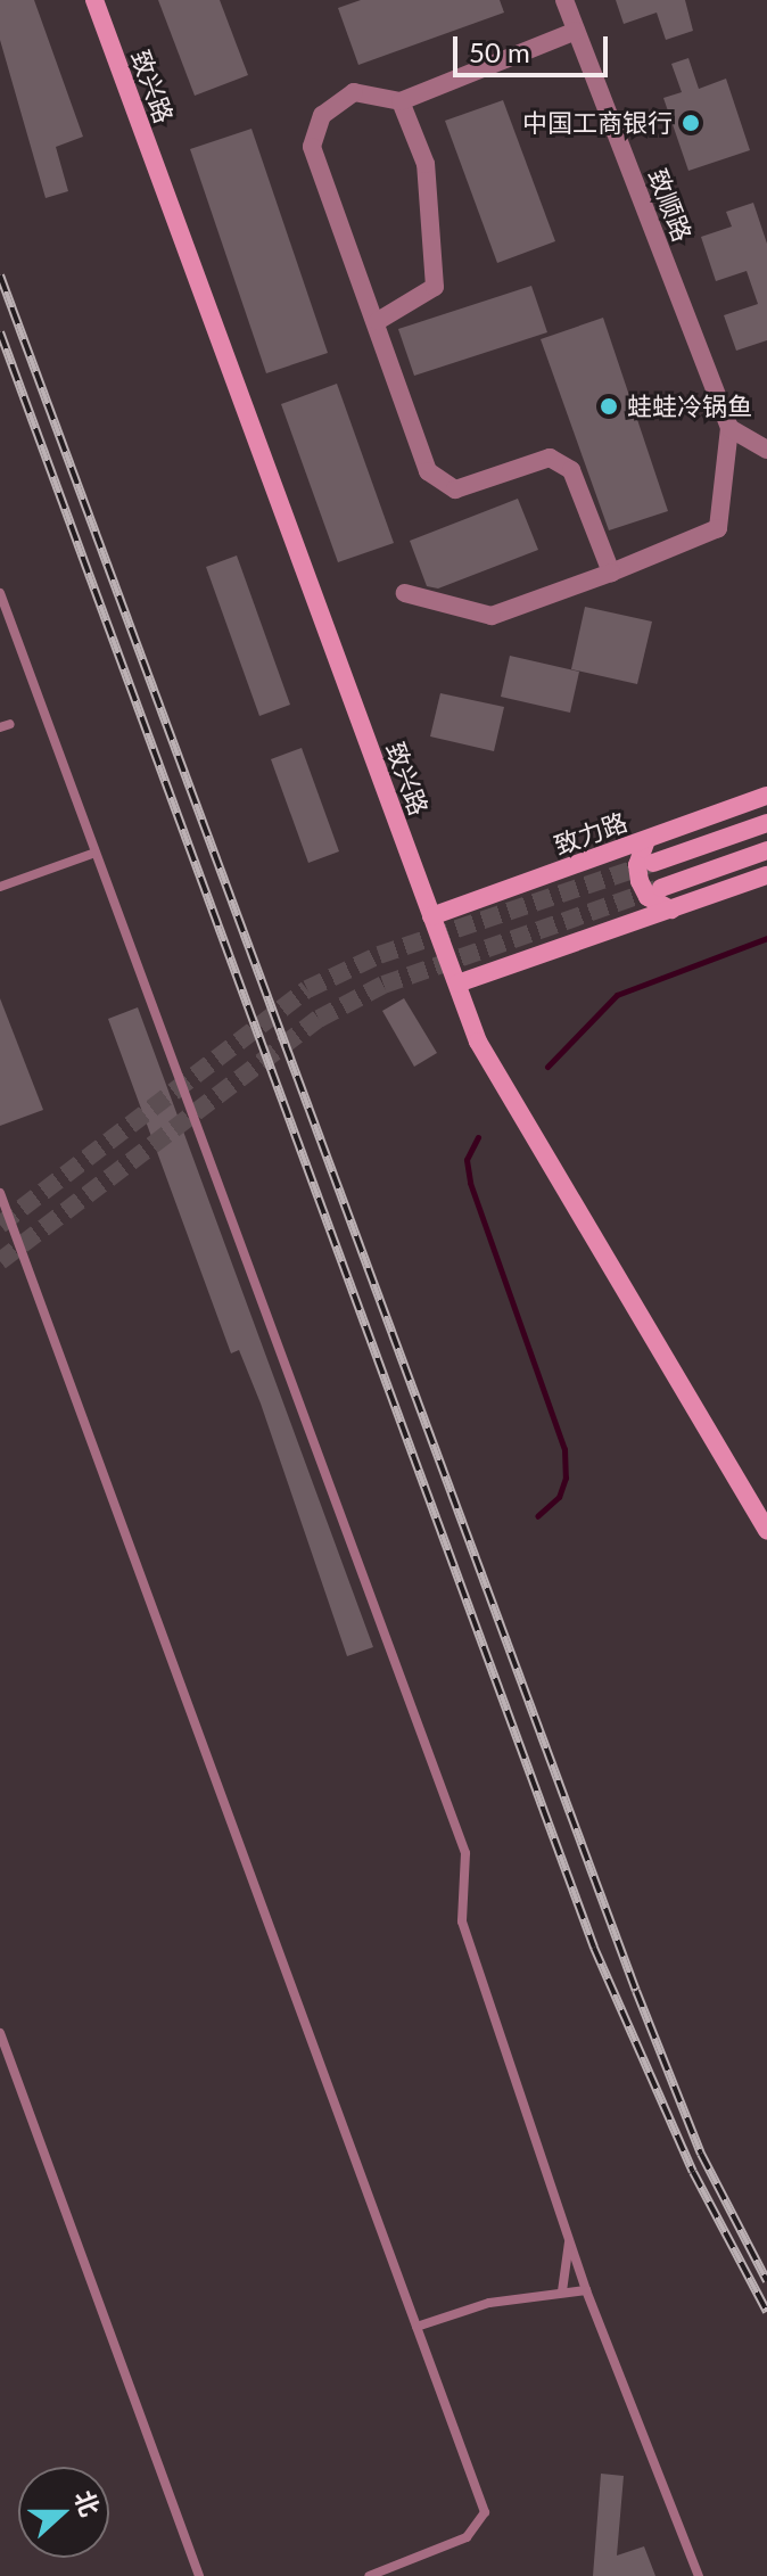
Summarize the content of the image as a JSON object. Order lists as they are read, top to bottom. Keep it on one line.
{"streets":{"street":["致兴路","致顺路","致力路"]},"crossings":[["致兴路","致力路"]],"places":["中国工商银行","蛙蛙冷锅鱼"],"scale_bar":"50 m","north":"right"}
